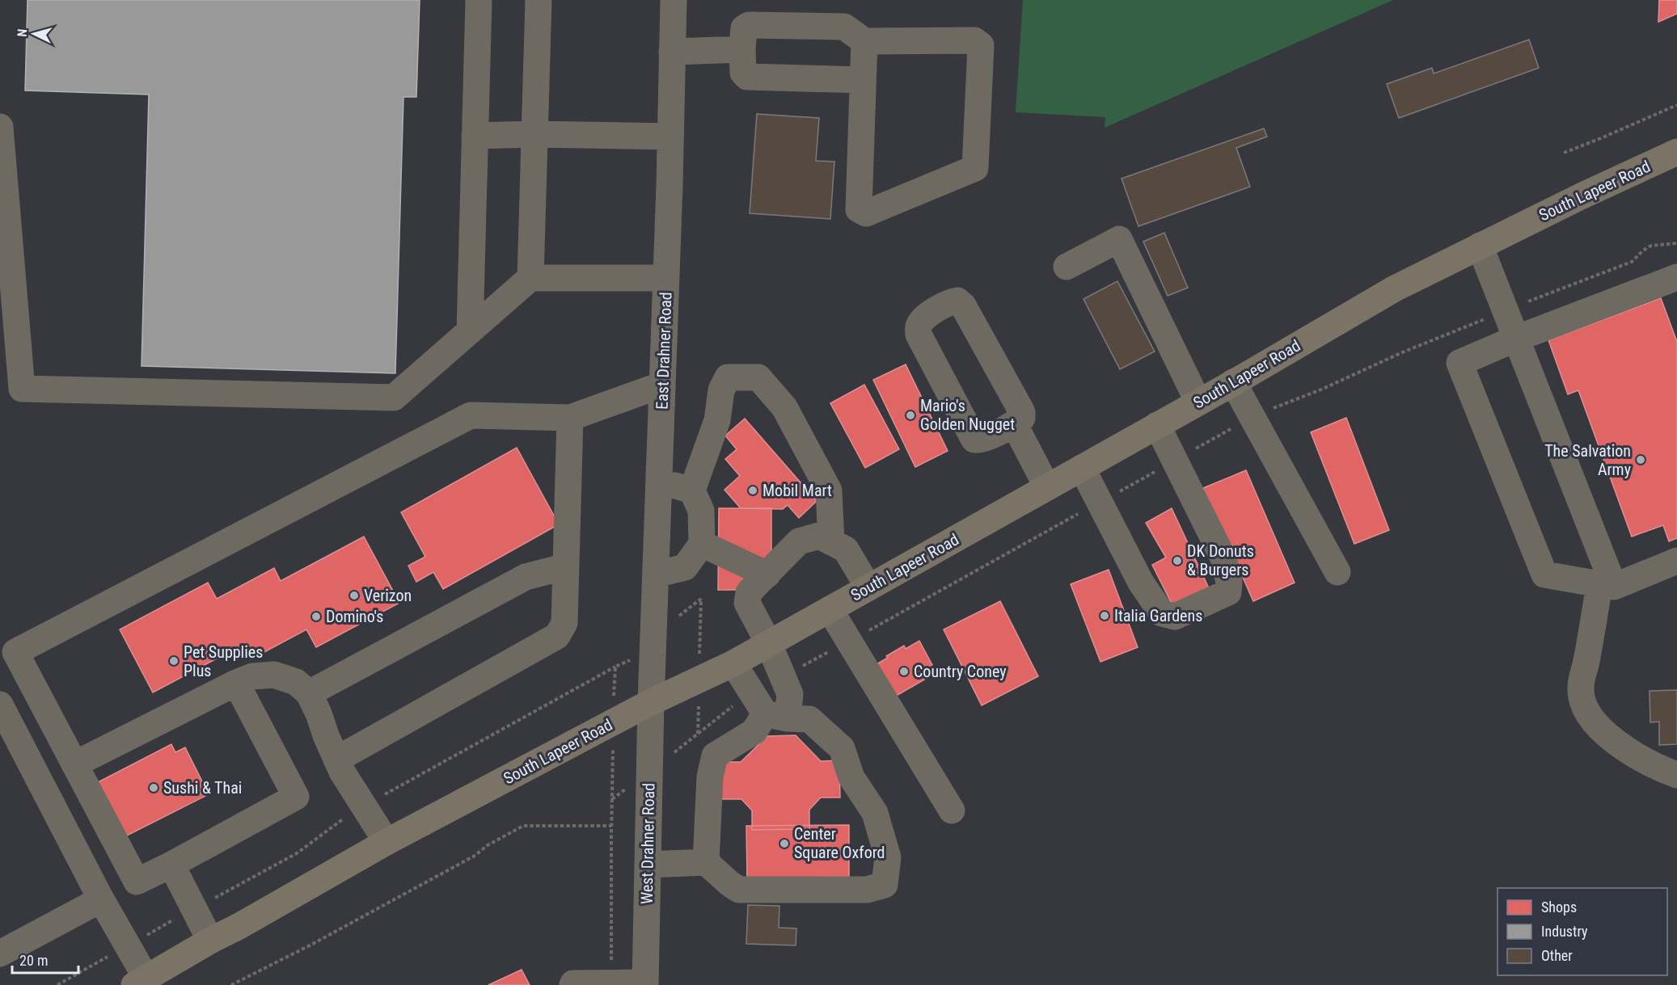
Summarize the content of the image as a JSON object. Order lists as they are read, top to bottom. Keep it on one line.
{"streets":{"main road":["South Lapeer Road"],"street":["East Drahner Road","West Drahner Road"]},"crossings":[["South Lapeer Road","East Drahner Road"],["South Lapeer Road","West Drahner Road"],["East Drahner Road","West Drahner Road"]],"places":["Mario's Golden Nugget","The Salvation Army","Mobil Mart","DK Donuts & Burgers","Verizon","Italia Gardens","Domino's","Pet Supplies Plus","Country Coney","Sushi & Thai","Center Square Oxford"],"legend":["Shops","Industry","Other"],"scale_bar":"20 m","north":"left"}
